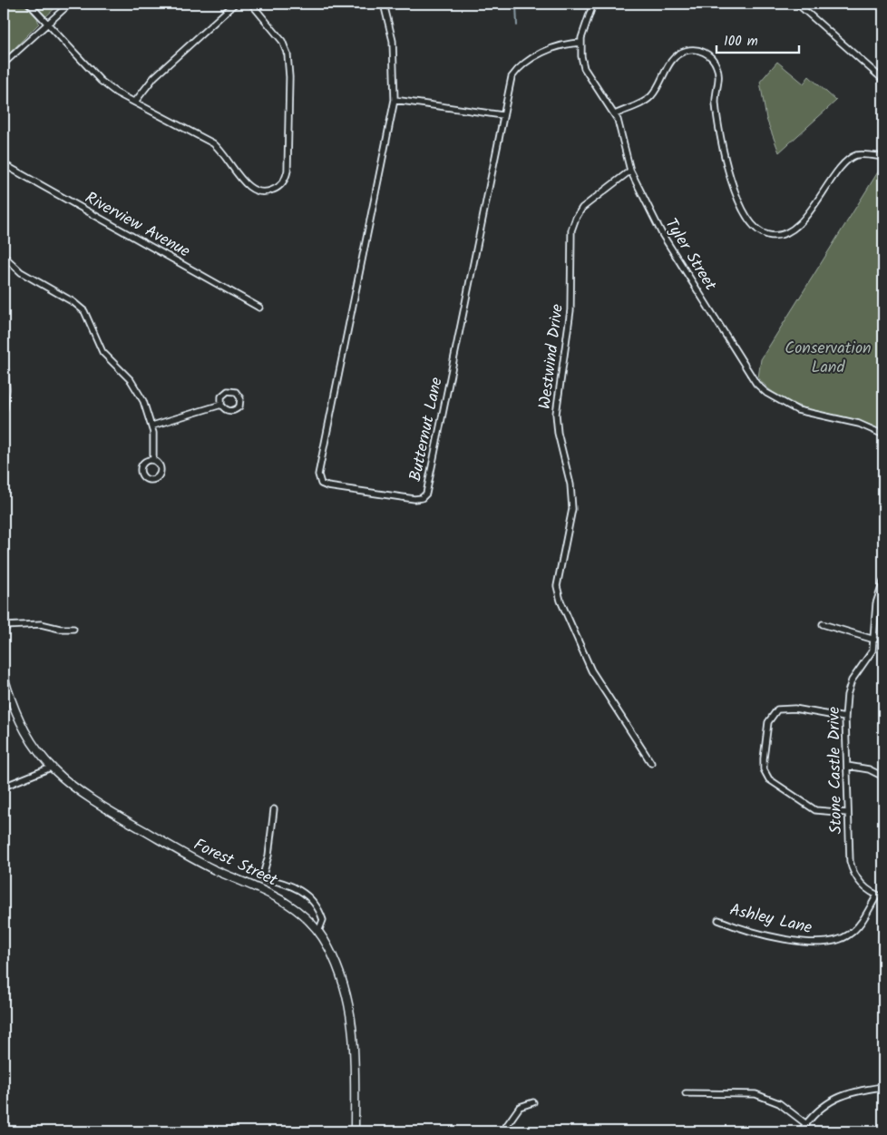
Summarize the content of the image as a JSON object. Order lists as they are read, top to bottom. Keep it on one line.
{"streets":{"street":["Riverview Avenue","Tyler Street","Westwind Drive","Butternut Lane","Stone Castle Drive","Forest Street","Ashley Lane"]},"crossings":[["Tyler Street","Westwind Drive"],["Tyler Street","Butternut Lane"],["Stone Castle Drive","Ashley Lane"]],"parks":["Conservation Land"],"scale_bar":"100 m"}
